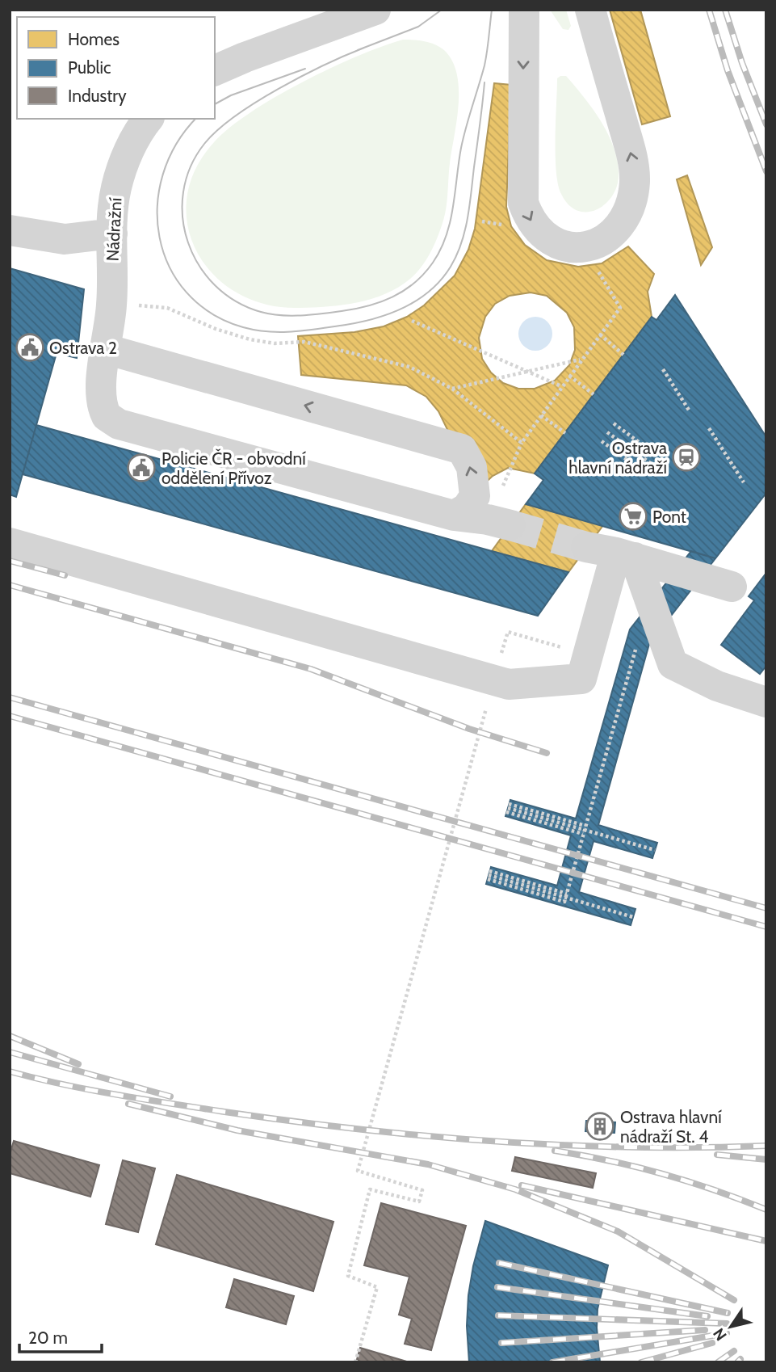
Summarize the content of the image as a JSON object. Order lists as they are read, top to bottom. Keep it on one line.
{"streets":{"street":["Nádražní"]},"places":{"public building":["Ostrava 2","Policie ČR - obvodní oddělení Přívoz"],"station":["Ostrava hlavní nádraží"],"supermarket":["Pont"],"building":["Ostrava hlavní nádraží St. 4"]},"legend":["Homes","Public","Industry"],"scale_bar":"20 m","north":"bottom left"}
